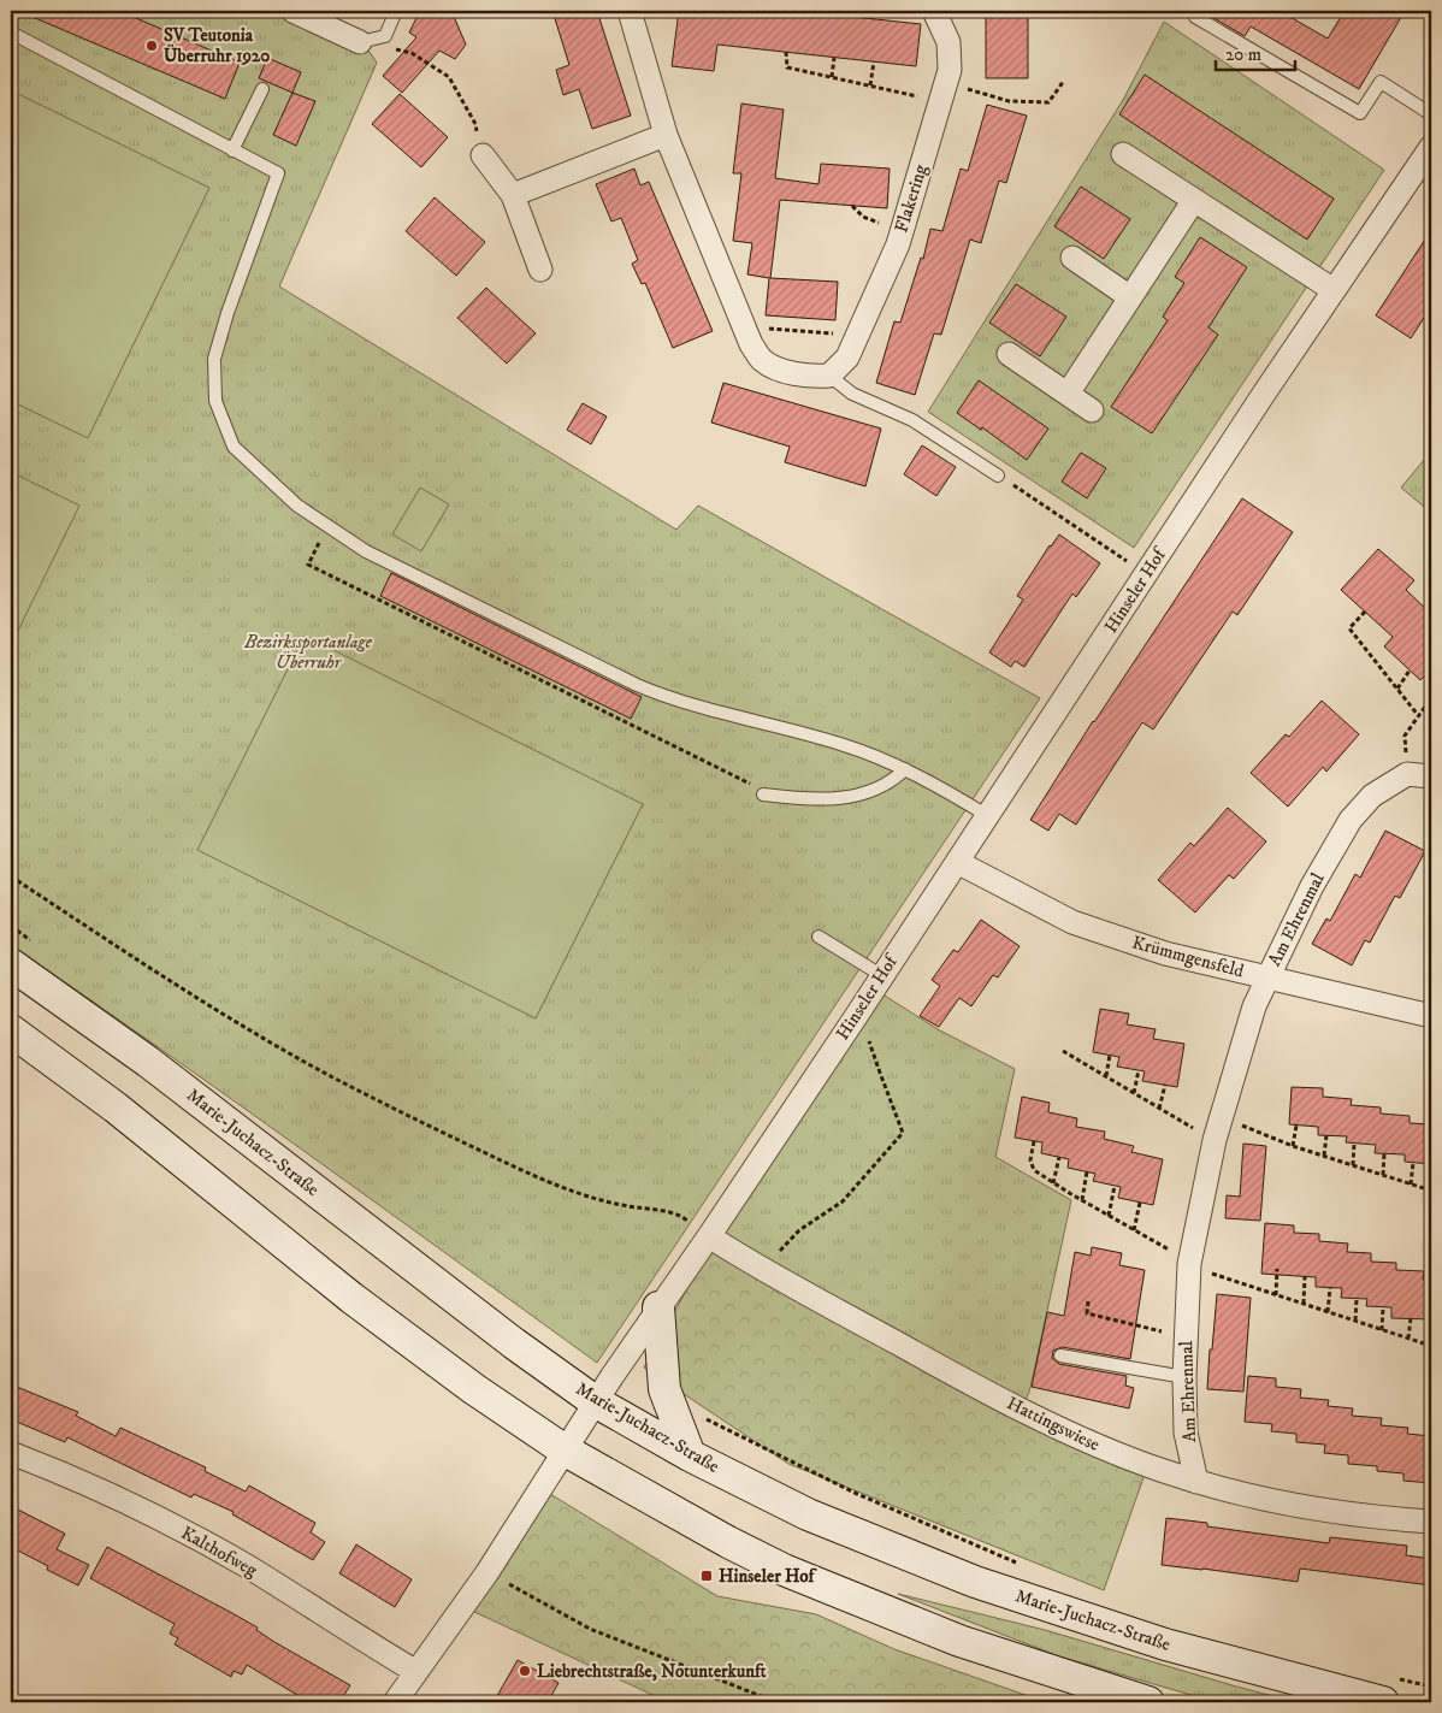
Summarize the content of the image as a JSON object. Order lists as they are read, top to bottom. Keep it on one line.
{"streets":{"main road":["Marie-Juchacz-Straße"],"street":["Flakering","Hinseler Hof","Am Ehrenmal","Krümmgensfeld","Hattingswiese","Kalthofweg"]},"crossings":[["Hinseler Hof","Krümmgensfeld"],["Hinseler Hof","Marie-Juchacz-Straße"],["Hinseler Hof","Hattingswiese"],["Hinseler Hof","Kalthofweg"],["Am Ehrenmal","Krümmgensfeld"],["Am Ehrenmal","Hattingswiese"]],"parks":["Bezirkssportanlage Überruhr"],"places":{"other":["SV Teutonia Überruhr 1920","Liebrechtstraße, Notunterkunft"],"transit":["Hinseler Hof"]},"scale_bar":"20 m"}
